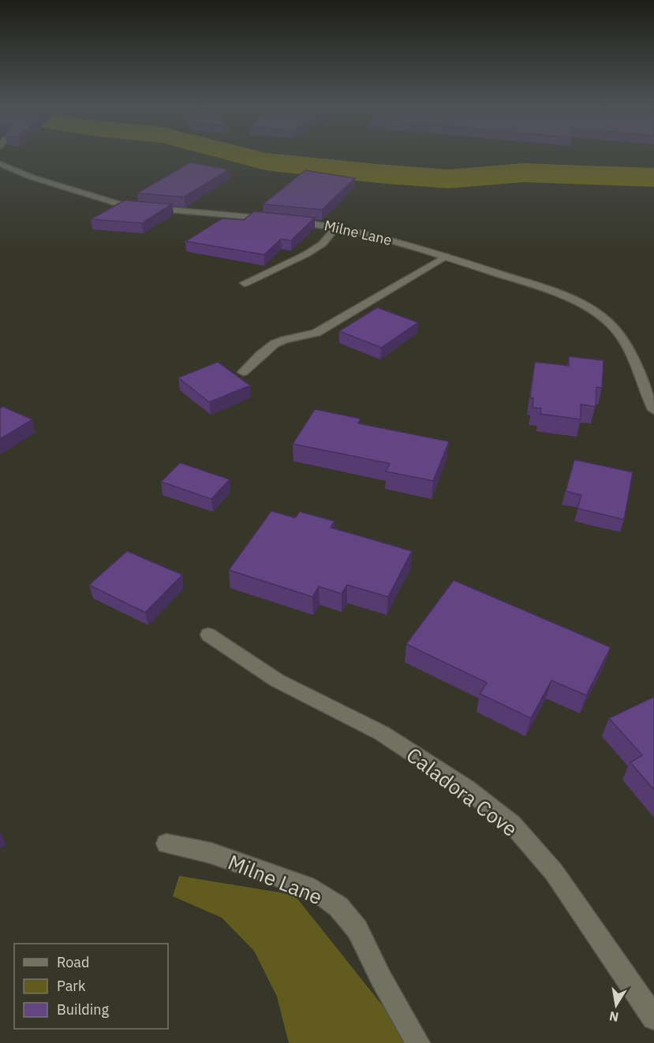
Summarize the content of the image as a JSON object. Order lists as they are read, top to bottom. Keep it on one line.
{"streets":{"street":["Milne Lane","Caladora Cove"]},"legend":["Road","Park","Building"],"north":"bottom"}
